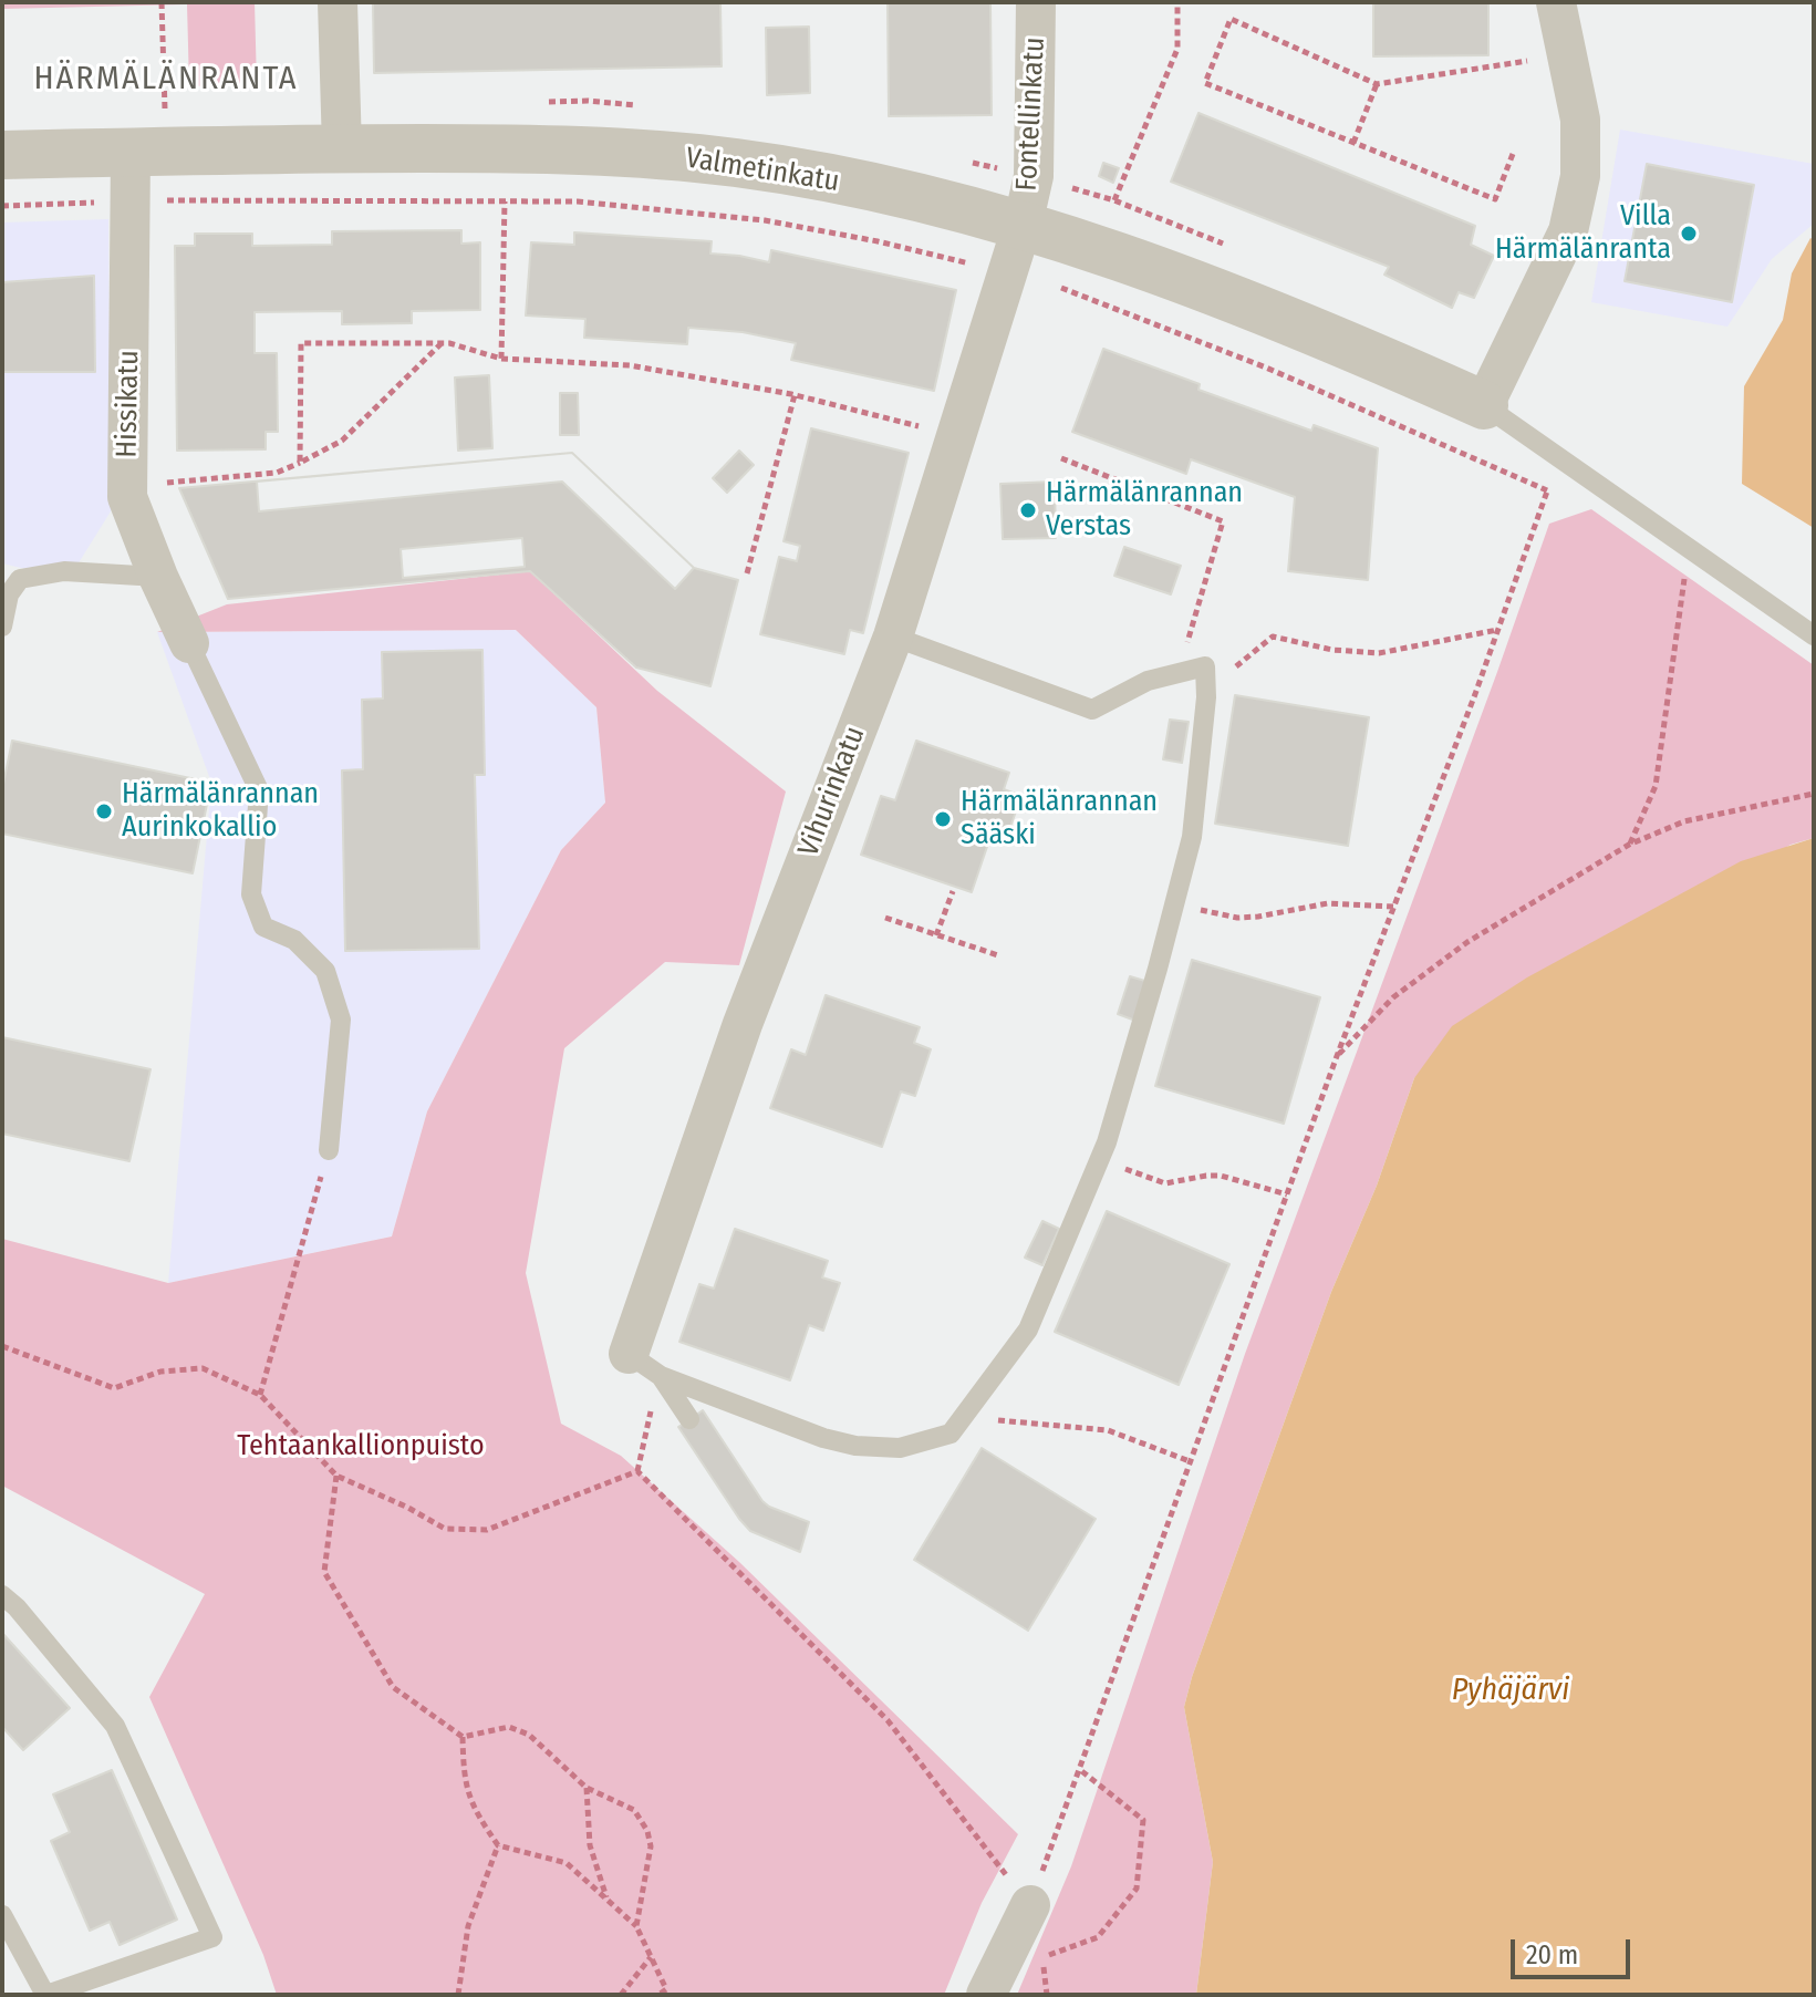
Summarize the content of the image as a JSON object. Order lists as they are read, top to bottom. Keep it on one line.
{"streets":{"street":["Fontellinkatu","Valmetinkatu","Hissikatu","Vihurinkatu"]},"crossings":[["Fontellinkatu","Valmetinkatu"],["Fontellinkatu","Vihurinkatu"],["Valmetinkatu","Hissikatu"],["Valmetinkatu","Vihurinkatu"]],"districts":["HÄRMÄLÄNRANTA"],"water":["Pyhäjärvi"],"parks":["Tehtaankallionpuisto"],"places":["Villa Härmälänranta","Härmälänrannan Verstas","Härmälänrannan Aurinkokallio","Härmälänrannan Sääski"],"scale_bar":"20 m"}
